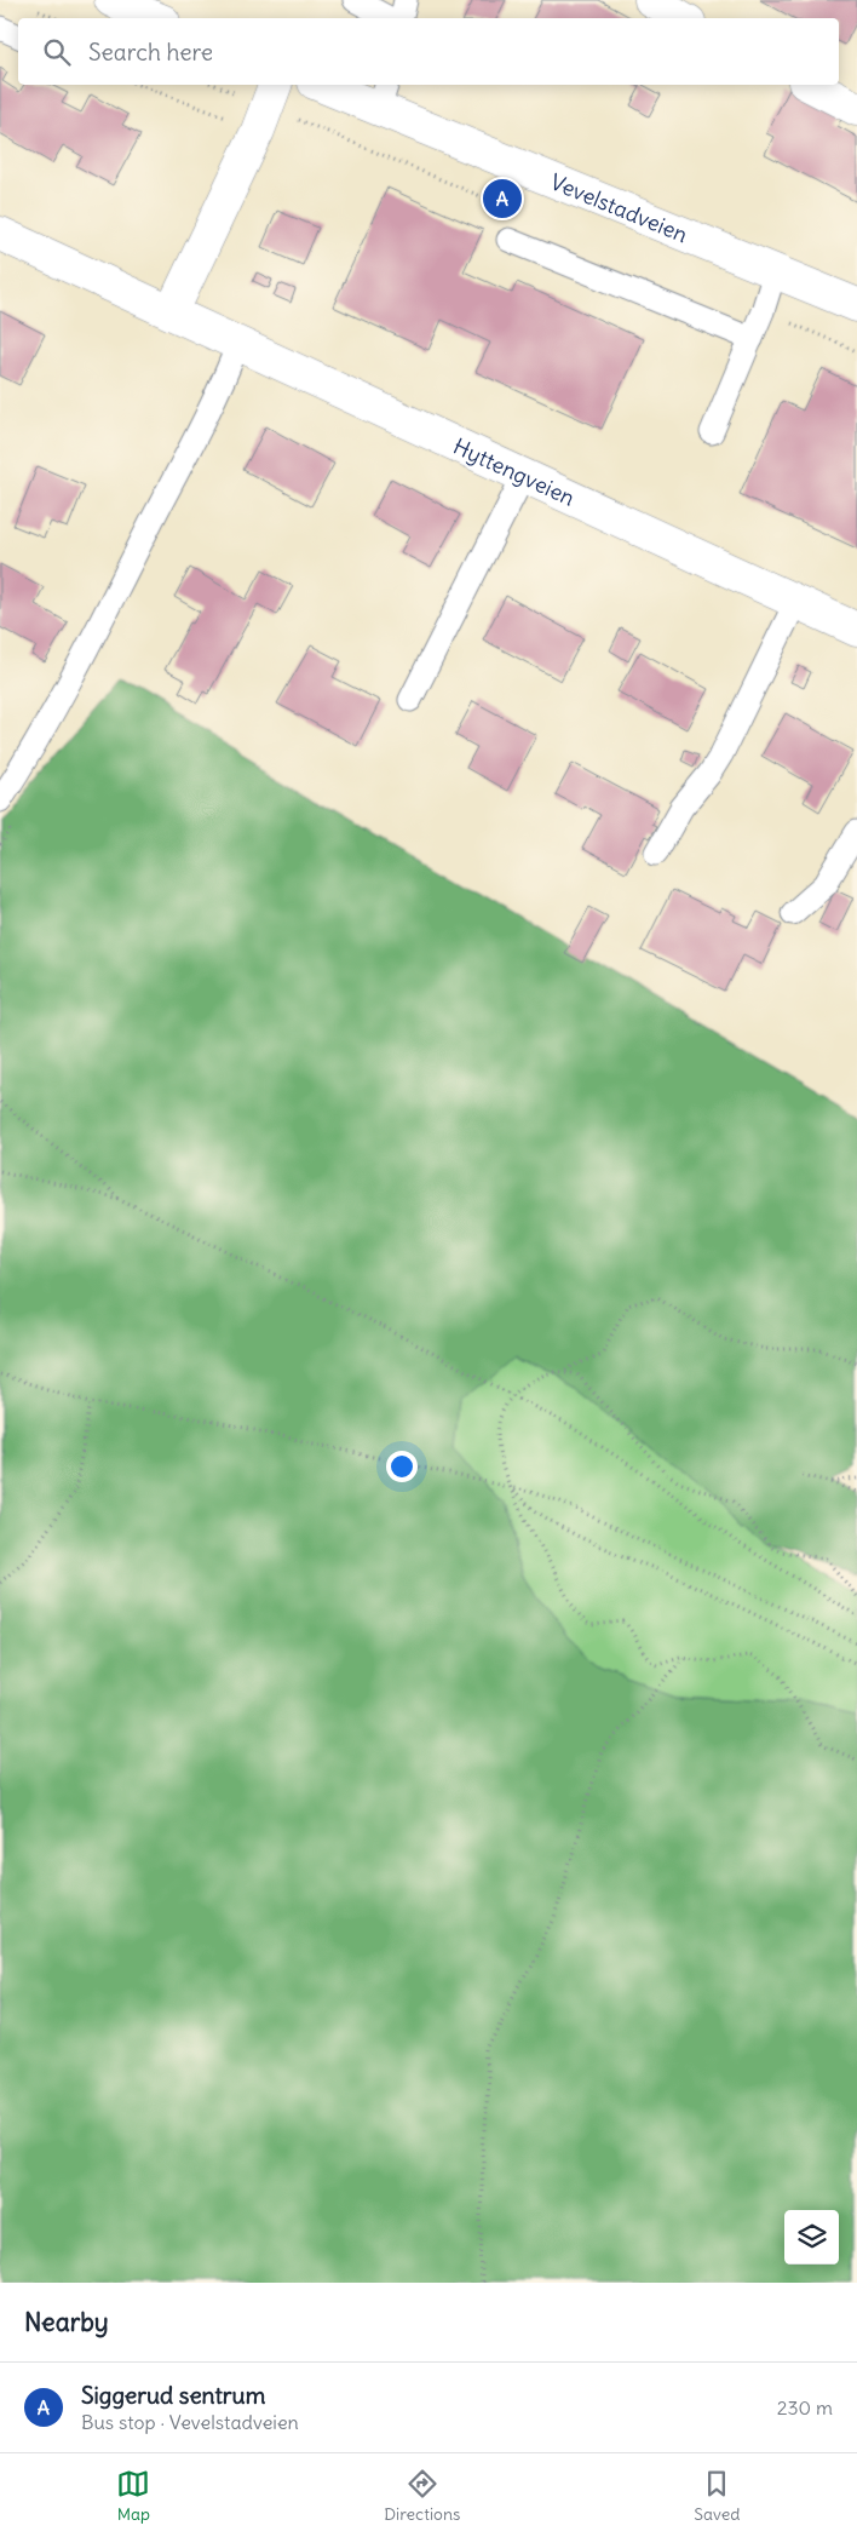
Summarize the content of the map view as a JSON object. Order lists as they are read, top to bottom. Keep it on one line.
{"streets":{"street":["Vevelstadveien","Hyttengveien"]},"page":{"search":"Search here","pins":"A","heading":"Nearby","list":[{"mark":"A","name":"Siggerud sentrum","note":"Bus stop · Vevelstadveien","value":"230 m"}],"nav":["Map","Directions","Saved"]}}
